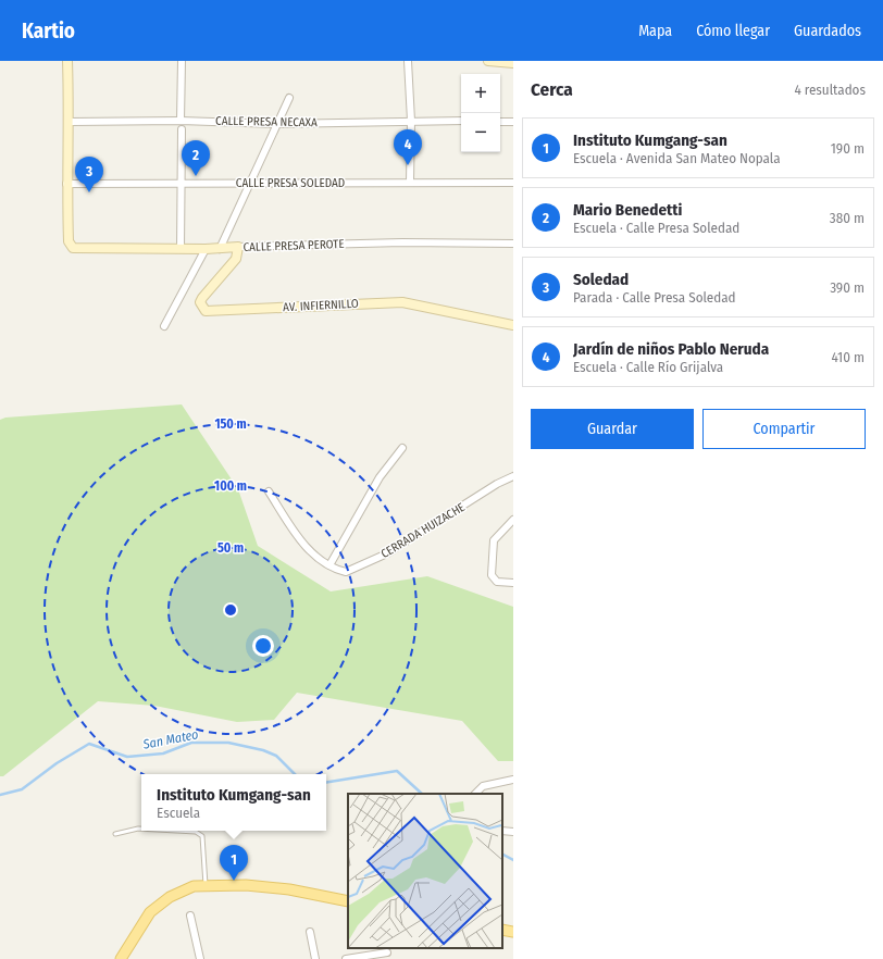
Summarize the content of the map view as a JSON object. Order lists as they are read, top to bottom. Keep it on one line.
{"streets":{"street":["CALLE PRESA NECAXA","CALLE PRESA SOLEDAD","CALLE PRESA PEROTE","AV. INFIERNILLO","CERRADA HUIZACHE"]},"crossings":[["CALLE PRESA SOLEDAD","CALLE PRESA PEROTE"],["CALLE PRESA PEROTE","AV. INFIERNILLO"]],"water":["San Mateo"],"page":{"header":"Kartio","nav":["Mapa","Cómo llegar","Guardados"],"heading":["Cerca","4 resultados"],"map_buttons":["+","−"],"list":[{"mark":"1","name":"Instituto Kumgang-san","note":"Escuela · Avenida San Mateo Nopala","value":"190 m"},{"mark":"2","name":"Mario Benedetti","note":"Escuela · Calle Presa Soledad","value":"380 m"},{"mark":"3","name":"Soledad","note":"Parada · Calle Presa Soledad","value":"390 m"},{"mark":"4","name":"Jardín de niños Pablo Neruda","note":"Escuela · Calle Río Grijalva","value":"410 m"}],"pins":["4","2","3","1"],"buttons":["Guardar","Compartir"],"popup":["Instituto Kumgang-san","Escuela"]},"rings":["150 m","100 m","50 m"]}
